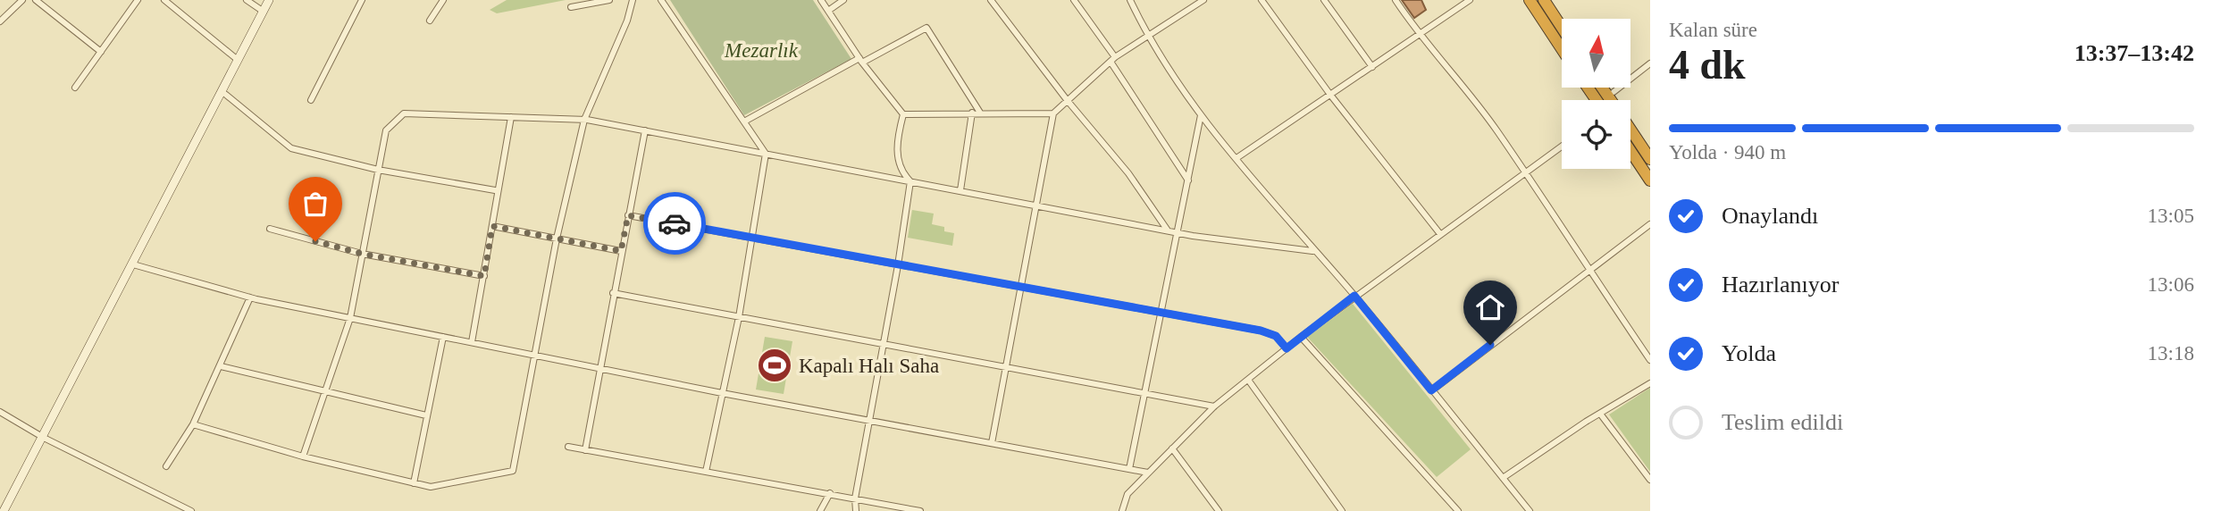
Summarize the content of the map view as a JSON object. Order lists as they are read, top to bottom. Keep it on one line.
{"parks":["Mezarlık"],"places":{"sports":["Kapalı Halı Saha"]},"north":"top","page":{"heading":["4 dk","Kalan süre","13:37–13:42"],"bar":"Yolda · 940 m","list":[["Onaylandı","13:05"],["Hazırlanıyor","13:06"],["Yolda","13:18"],"Teslim edildi"]}}
